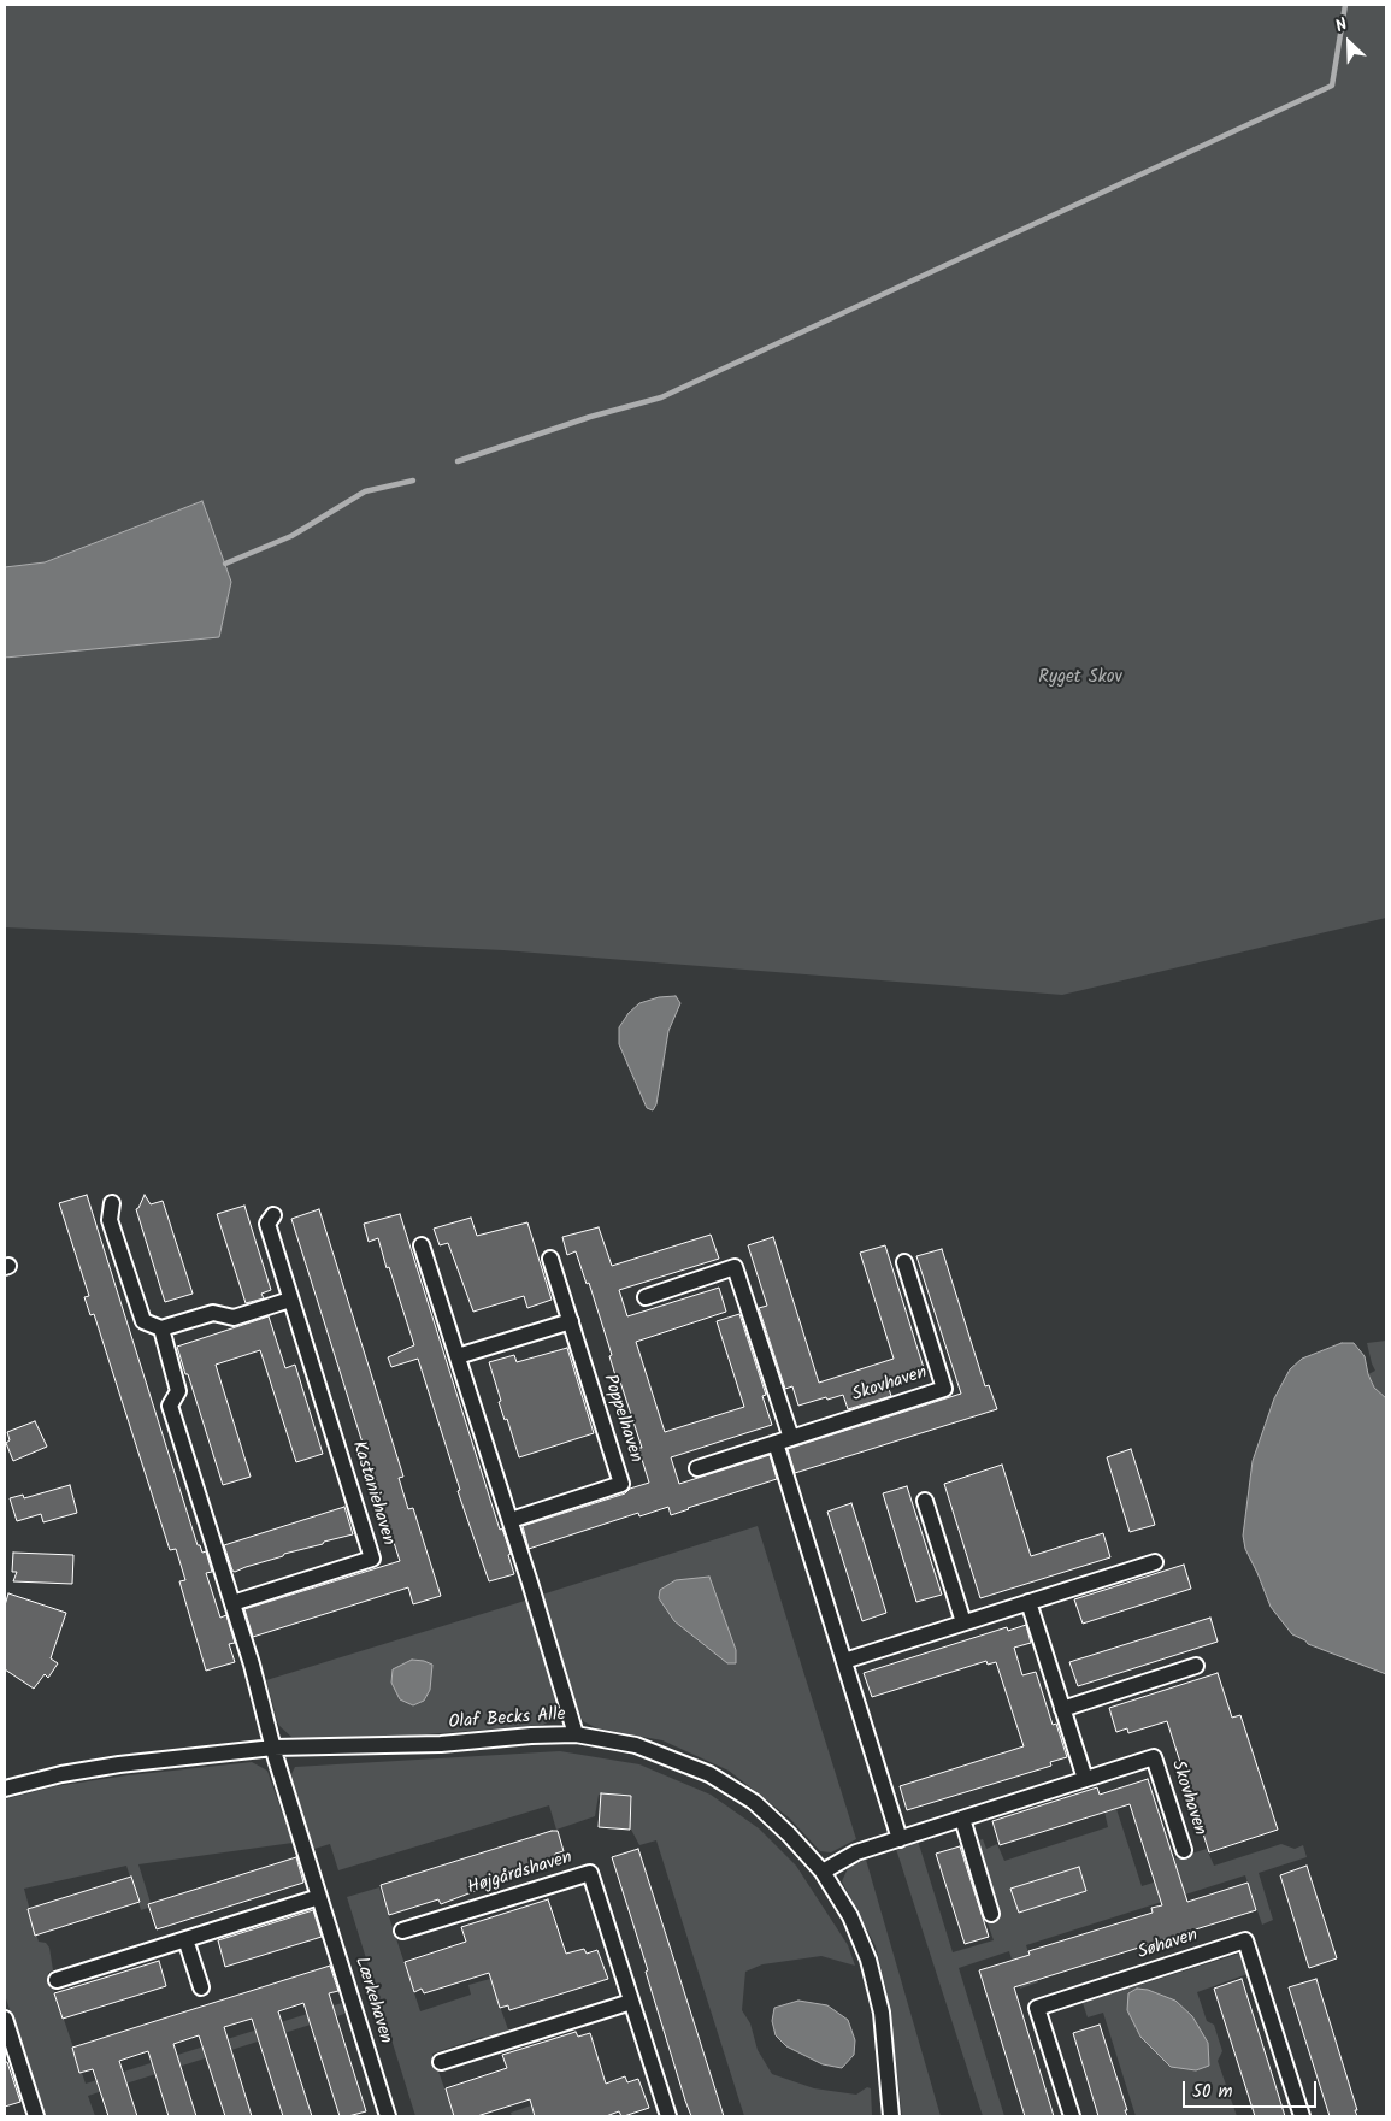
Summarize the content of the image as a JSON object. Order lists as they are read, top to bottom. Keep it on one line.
{"streets":{"street":["Skovhaven","Poppelhaven","Kastaniehaven","Olaf Becks Alle","Højgårdshaven","Søhaven","Lærkehaven"]},"crossings":[["Skovhaven","Olaf Becks Alle"],["Olaf Becks Alle","Lærkehaven"]],"parks":["Ryget Skov"],"scale_bar":"50 m","north":"top left"}
